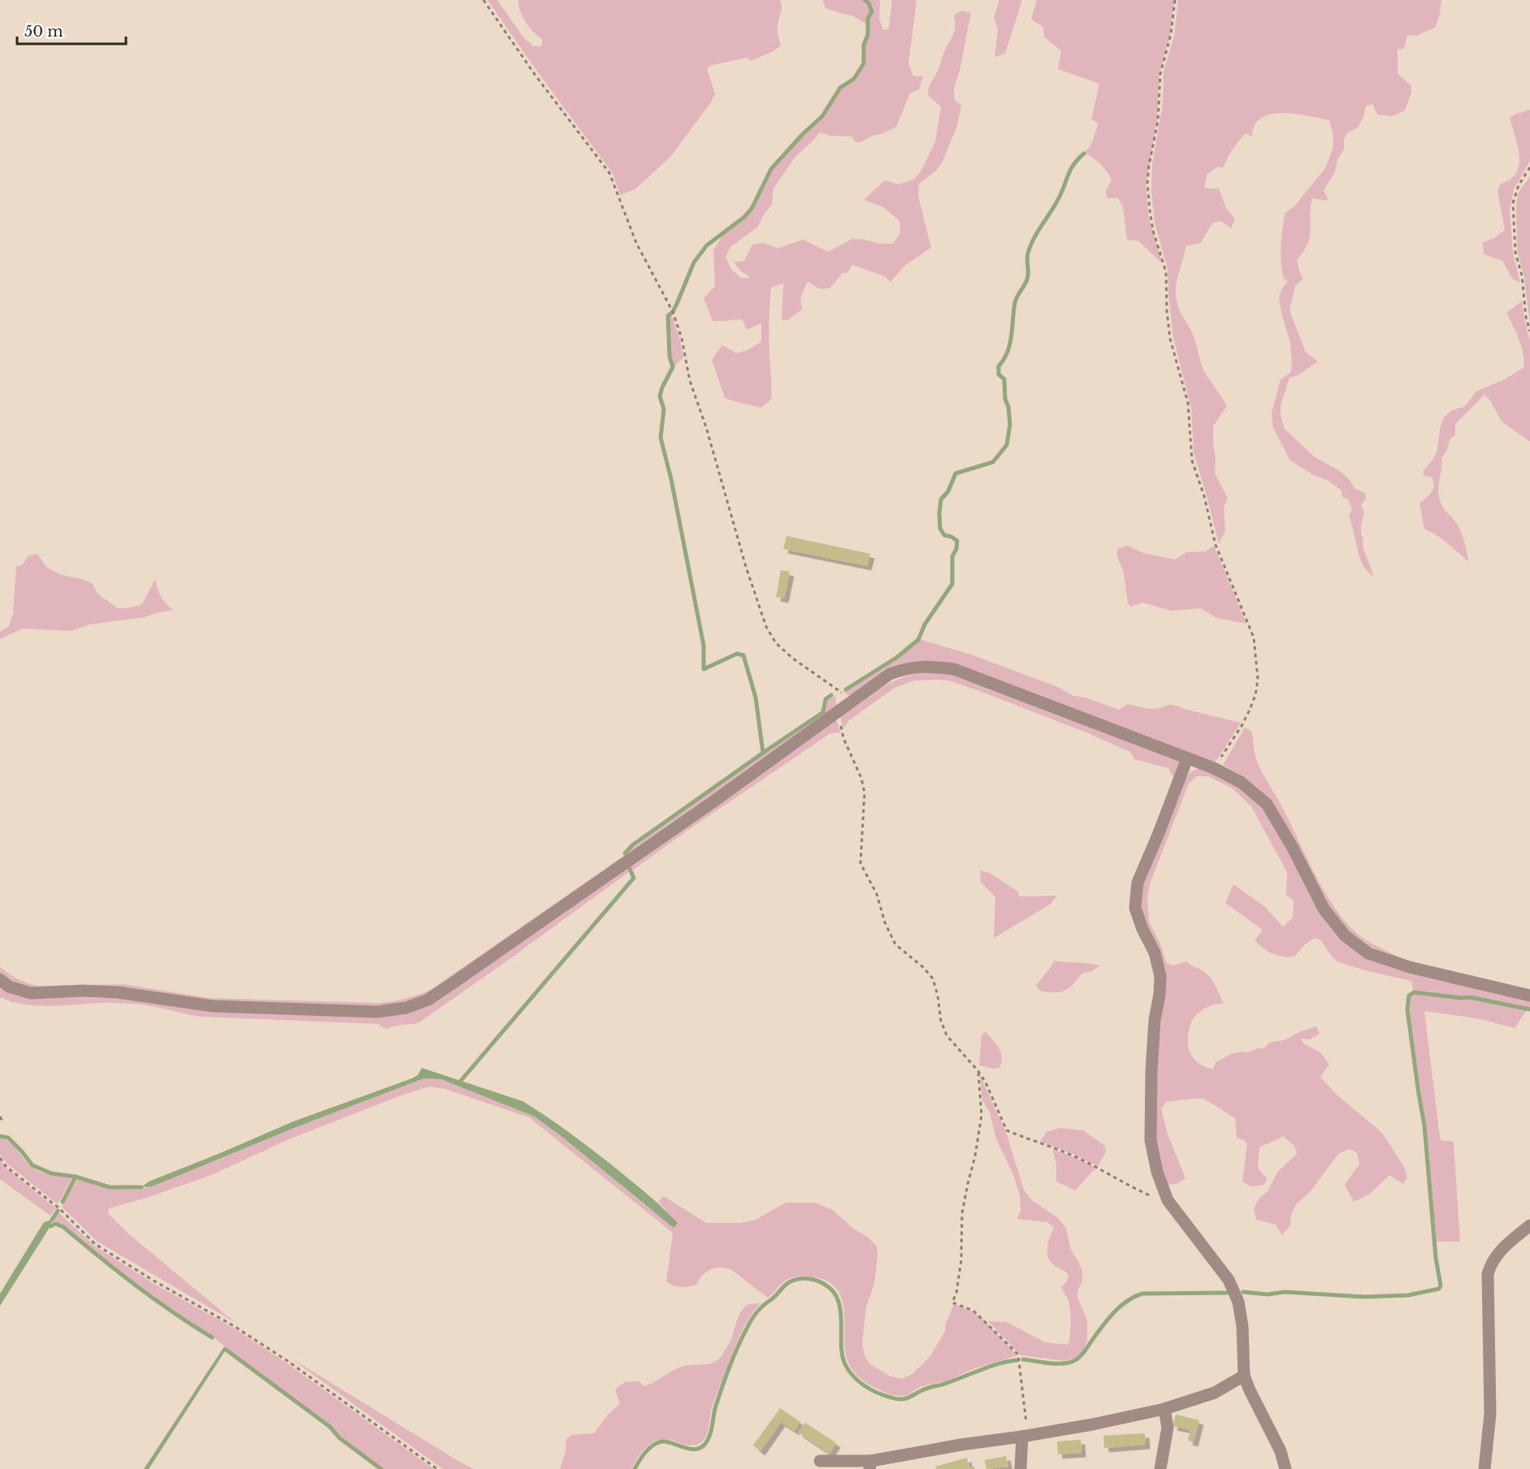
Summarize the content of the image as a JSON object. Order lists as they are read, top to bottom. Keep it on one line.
{"scale_bar":"50 m"}
